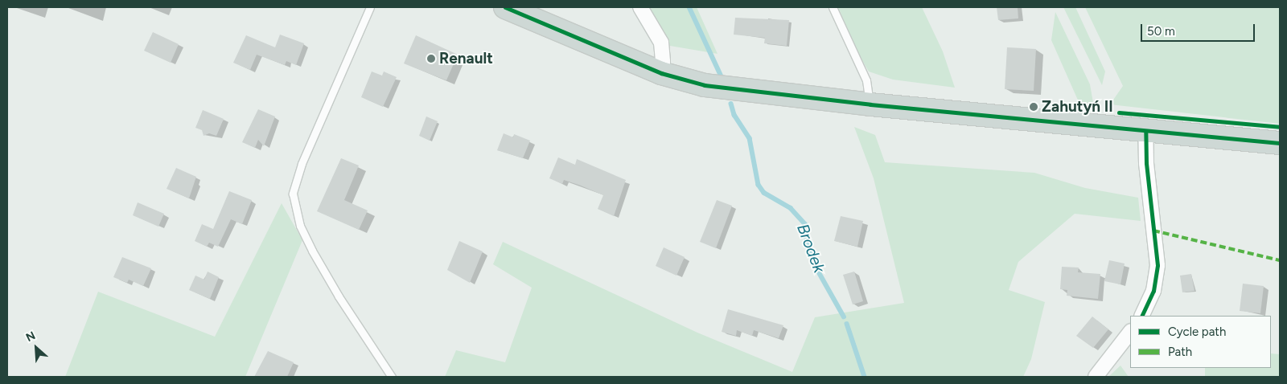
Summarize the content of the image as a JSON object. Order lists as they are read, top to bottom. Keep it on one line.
{"water":["Brodek"],"places":["Renault","Zahutyń II"],"legend":["Cycle path","Path"],"scale_bar":"50 m","north":"top left"}
